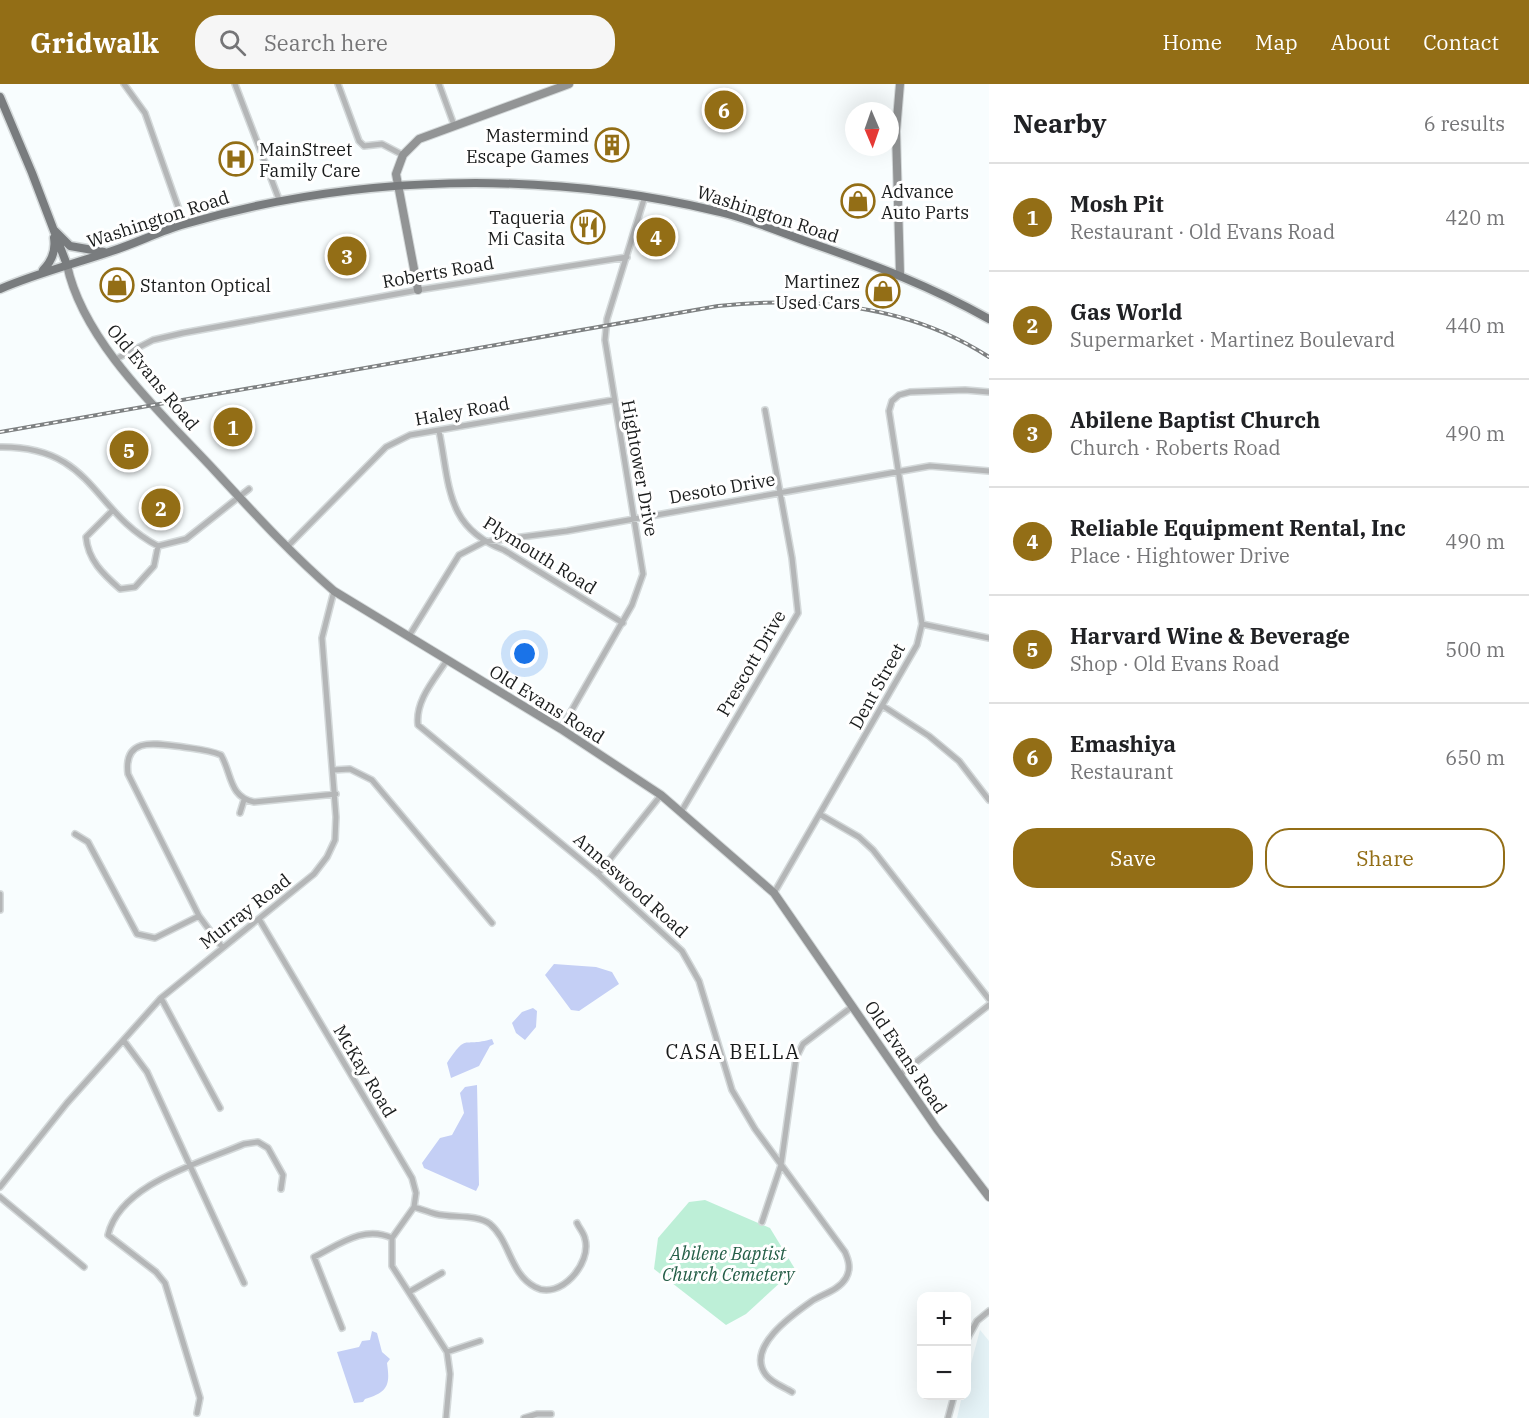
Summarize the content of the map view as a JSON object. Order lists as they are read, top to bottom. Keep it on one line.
{"streets":{"main road":["Washington Road"],"street":["Roberts Road","Old Evans Road","Haley Road","Hightower Drive","Desoto Drive","Plymouth Road","Prescott Drive","Dent Street","Anneswood Road","Murray Road","McKay Road"]},"crossings":[["Washington Road","Old Evans Road"],["Washington Road","Hightower Drive"],["Roberts Road","Old Evans Road"],["Roberts Road","Hightower Drive"],["Old Evans Road","Haley Road"],["Old Evans Road","Hightower Drive"],["Old Evans Road","Desoto Drive"],["Old Evans Road","Prescott Drive"],["Old Evans Road","Dent Street"],["Old Evans Road","Anneswood Road"],["Old Evans Road","Murray Road"],["Haley Road","Hightower Drive"],["Haley Road","Plymouth Road"],["Hightower Drive","Desoto Drive"],["Hightower Drive","Plymouth Road"],["Desoto Drive","Plymouth Road"],["Desoto Drive","Prescott Drive"],["Desoto Drive","Dent Street"],["Murray Road","McKay Road"]],"districts":["CASA BELLA"],"parks":["Abilene Baptist Church Cemetery"],"places":{"building":["Mastermind Escape Games"],"hospital":["MainStreet Family Care"],"shop":["Advance Auto Parts","Stanton Optical","Martinez Used Cars"],"restaurant":["Taqueria Mi Casita"]},"north":"bottom","page":{"header":"Gridwalk","search":"Search here","nav":["Home","Map","About","Contact"],"heading":["Nearby","6 results"],"pins":["6","4","3","1","5","2"],"list":[{"mark":"1","name":"Mosh Pit","note":"Restaurant · Old Evans Road","value":"420 m"},{"mark":"2","name":"Gas World","note":"Supermarket · Martinez Boulevard","value":"440 m"},{"mark":"3","name":"Abilene Baptist Church","note":"Church · Roberts Road","value":"490 m"},{"mark":"4","name":"Reliable Equipment Rental, Inc","note":"Place · Hightower Drive","value":"490 m"},{"mark":"5","name":"Harvard Wine & Beverage","note":"Shop · Old Evans Road","value":"500 m"},{"mark":"6","name":"Emashiya","note":"Restaurant","value":"650 m"}],"buttons":["Save","Share"],"map_buttons":["+","−"]}}
